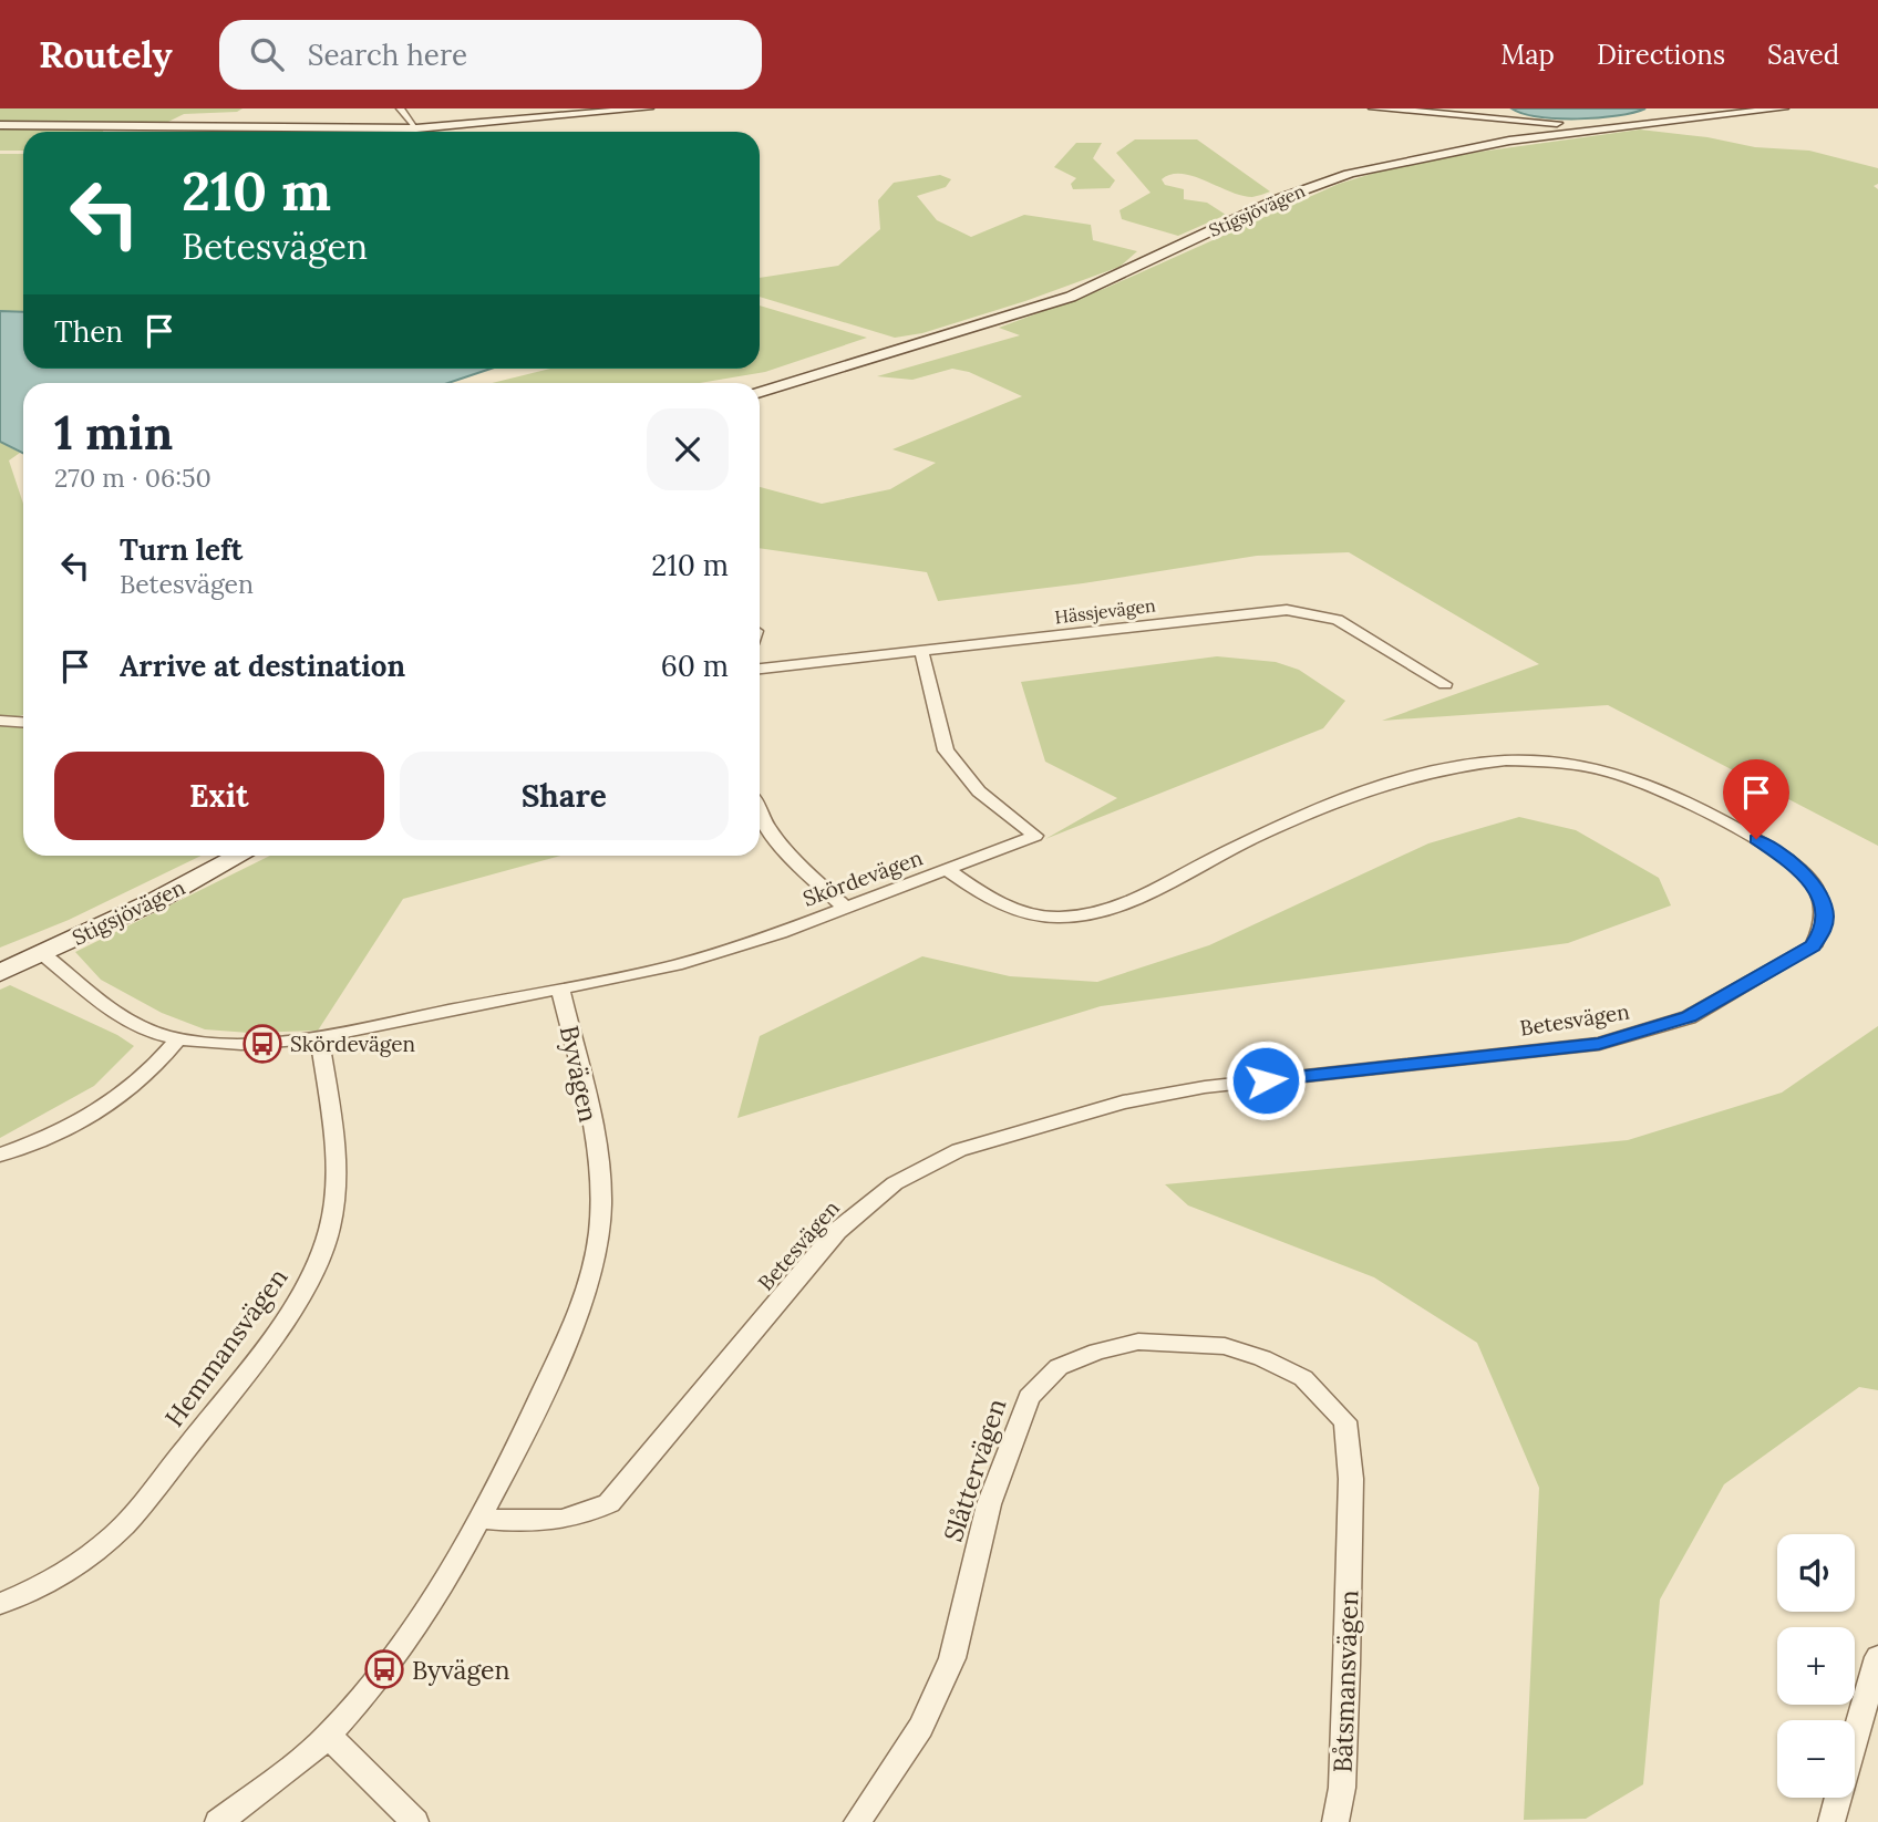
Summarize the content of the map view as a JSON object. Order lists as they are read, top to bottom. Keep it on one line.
{"streets":{"main road":["Stigsjövägen"],"street":["Hässjevägen","Skördevägen","Betesvägen","Byvägen","Hemmansvägen","Slåttervägen","Båtsmansvägen"]},"crossings":[["Stigsjövägen","Skördevägen"],["Hässjevägen","Skördevägen"],["Skördevägen","Betesvägen"],["Skördevägen","Byvägen"],["Skördevägen","Hemmansvägen"],["Betesvägen","Byvägen"],["Slåttervägen","Båtsmansvägen"]],"places":{"bus stop":["Skördevägen","Byvägen"]},"page":{"header":"Routely","search":"Search here","nav":["Map","Directions","Saved"],"turn":["210 m","Betesvägen"],"then":"Then","heading":["1 min","270 m · 06:50"],"list":[{"name":"Turn left","note":"Betesvägen","value":"210 m"},{"name":"Arrive at destination","value":"60 m"}],"buttons":["Exit","Share"],"map_buttons":["+","−"]}}
